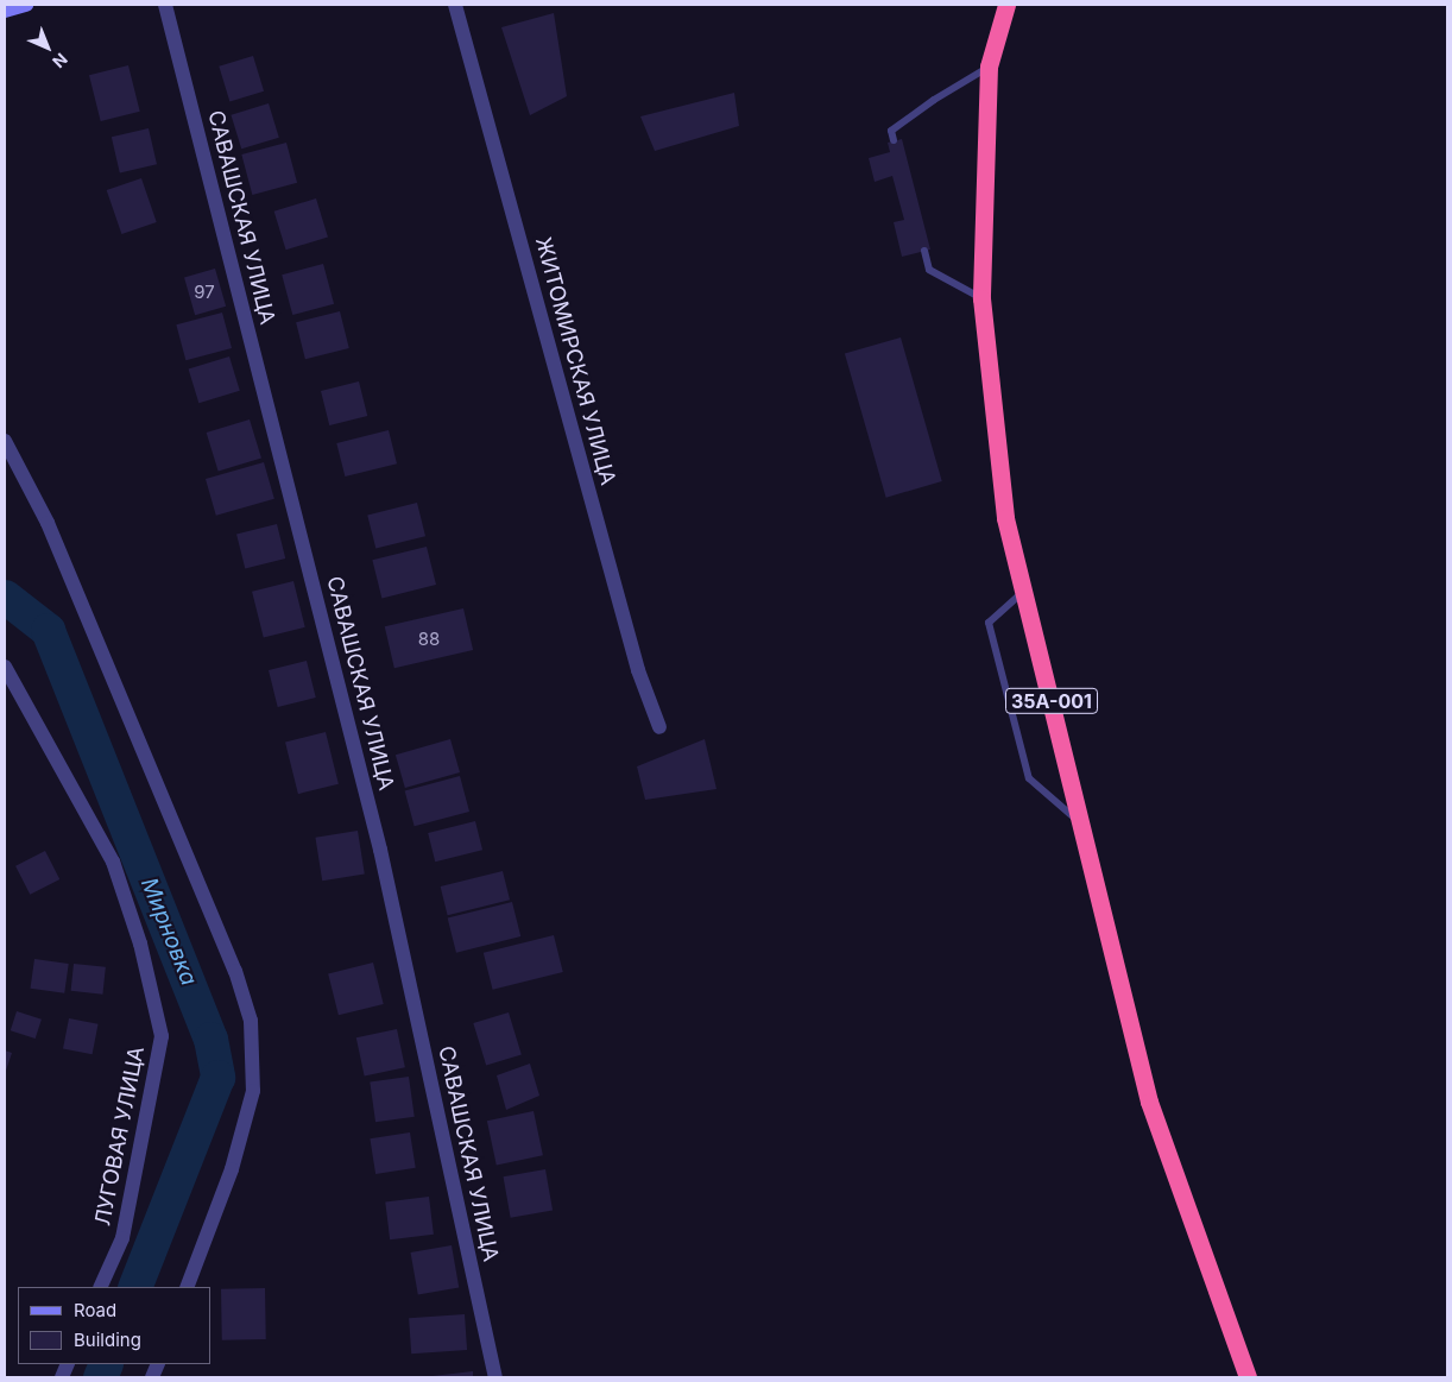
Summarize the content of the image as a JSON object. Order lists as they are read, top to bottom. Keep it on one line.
{"streets":{"highway":["35А-001"],"street":["САВАШСКАЯ УЛИЦА","ЖИТОМИРСКАЯ УЛИЦА","ЛУГОВАЯ УЛИЦА"]},"water":["Мирновка"],"house_numbers":["97","88"],"legend":["Road","Building"],"north":"bottom right"}
